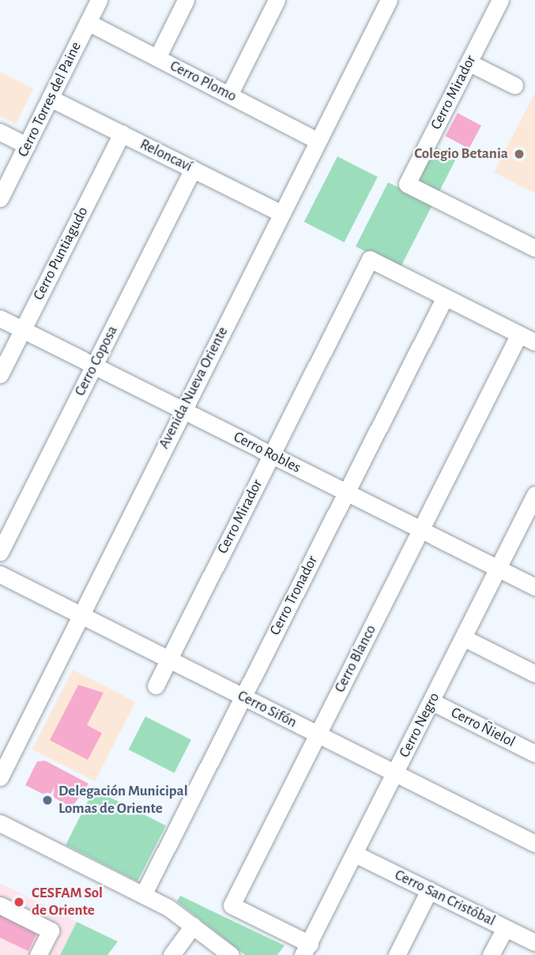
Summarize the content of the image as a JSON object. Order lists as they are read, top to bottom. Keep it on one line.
{"streets":{"street":["Cerro Plomo","Cerro Mirador","Cerro Torres del Paine","Reloncaví","Cerro Puntiagudo","Cerro Coposa","Avenida Nueva Oriente","Cerro Robles","Cerro Tronador","Cerro Blanco","Cerro Sifón","Cerro Negro","Cerro Ñielol","Cerro San Cristóbal"]},"crossings":[["Cerro Plomo","Cerro Torres del Paine"],["Cerro Plomo","Avenida Nueva Oriente"],["Cerro Mirador","Cerro Robles"],["Cerro Mirador","Cerro Tronador"],["Cerro Mirador","Cerro Sifón"],["Cerro Torres del Paine","Reloncaví"],["Reloncaví","Cerro Puntiagudo"],["Reloncaví","Cerro Coposa"],["Reloncaví","Avenida Nueva Oriente"],["Cerro Puntiagudo","Cerro Robles"],["Cerro Coposa","Cerro Robles"],["Avenida Nueva Oriente","Cerro Robles"],["Avenida Nueva Oriente","Cerro Sifón"],["Cerro Robles","Cerro Tronador"],["Cerro Robles","Cerro Blanco"],["Cerro Robles","Cerro Negro"],["Cerro Tronador","Cerro Sifón"],["Cerro Blanco","Cerro Sifón"],["Cerro Blanco","Cerro Negro"],["Cerro Sifón","Cerro Negro"],["Cerro Negro","Cerro Ñielol"],["Cerro Negro","Cerro San Cristóbal"]],"places":["Colegio Betania","Delegación Municipal Lomas de Oriente","CESFAM Sol de Oriente"]}
